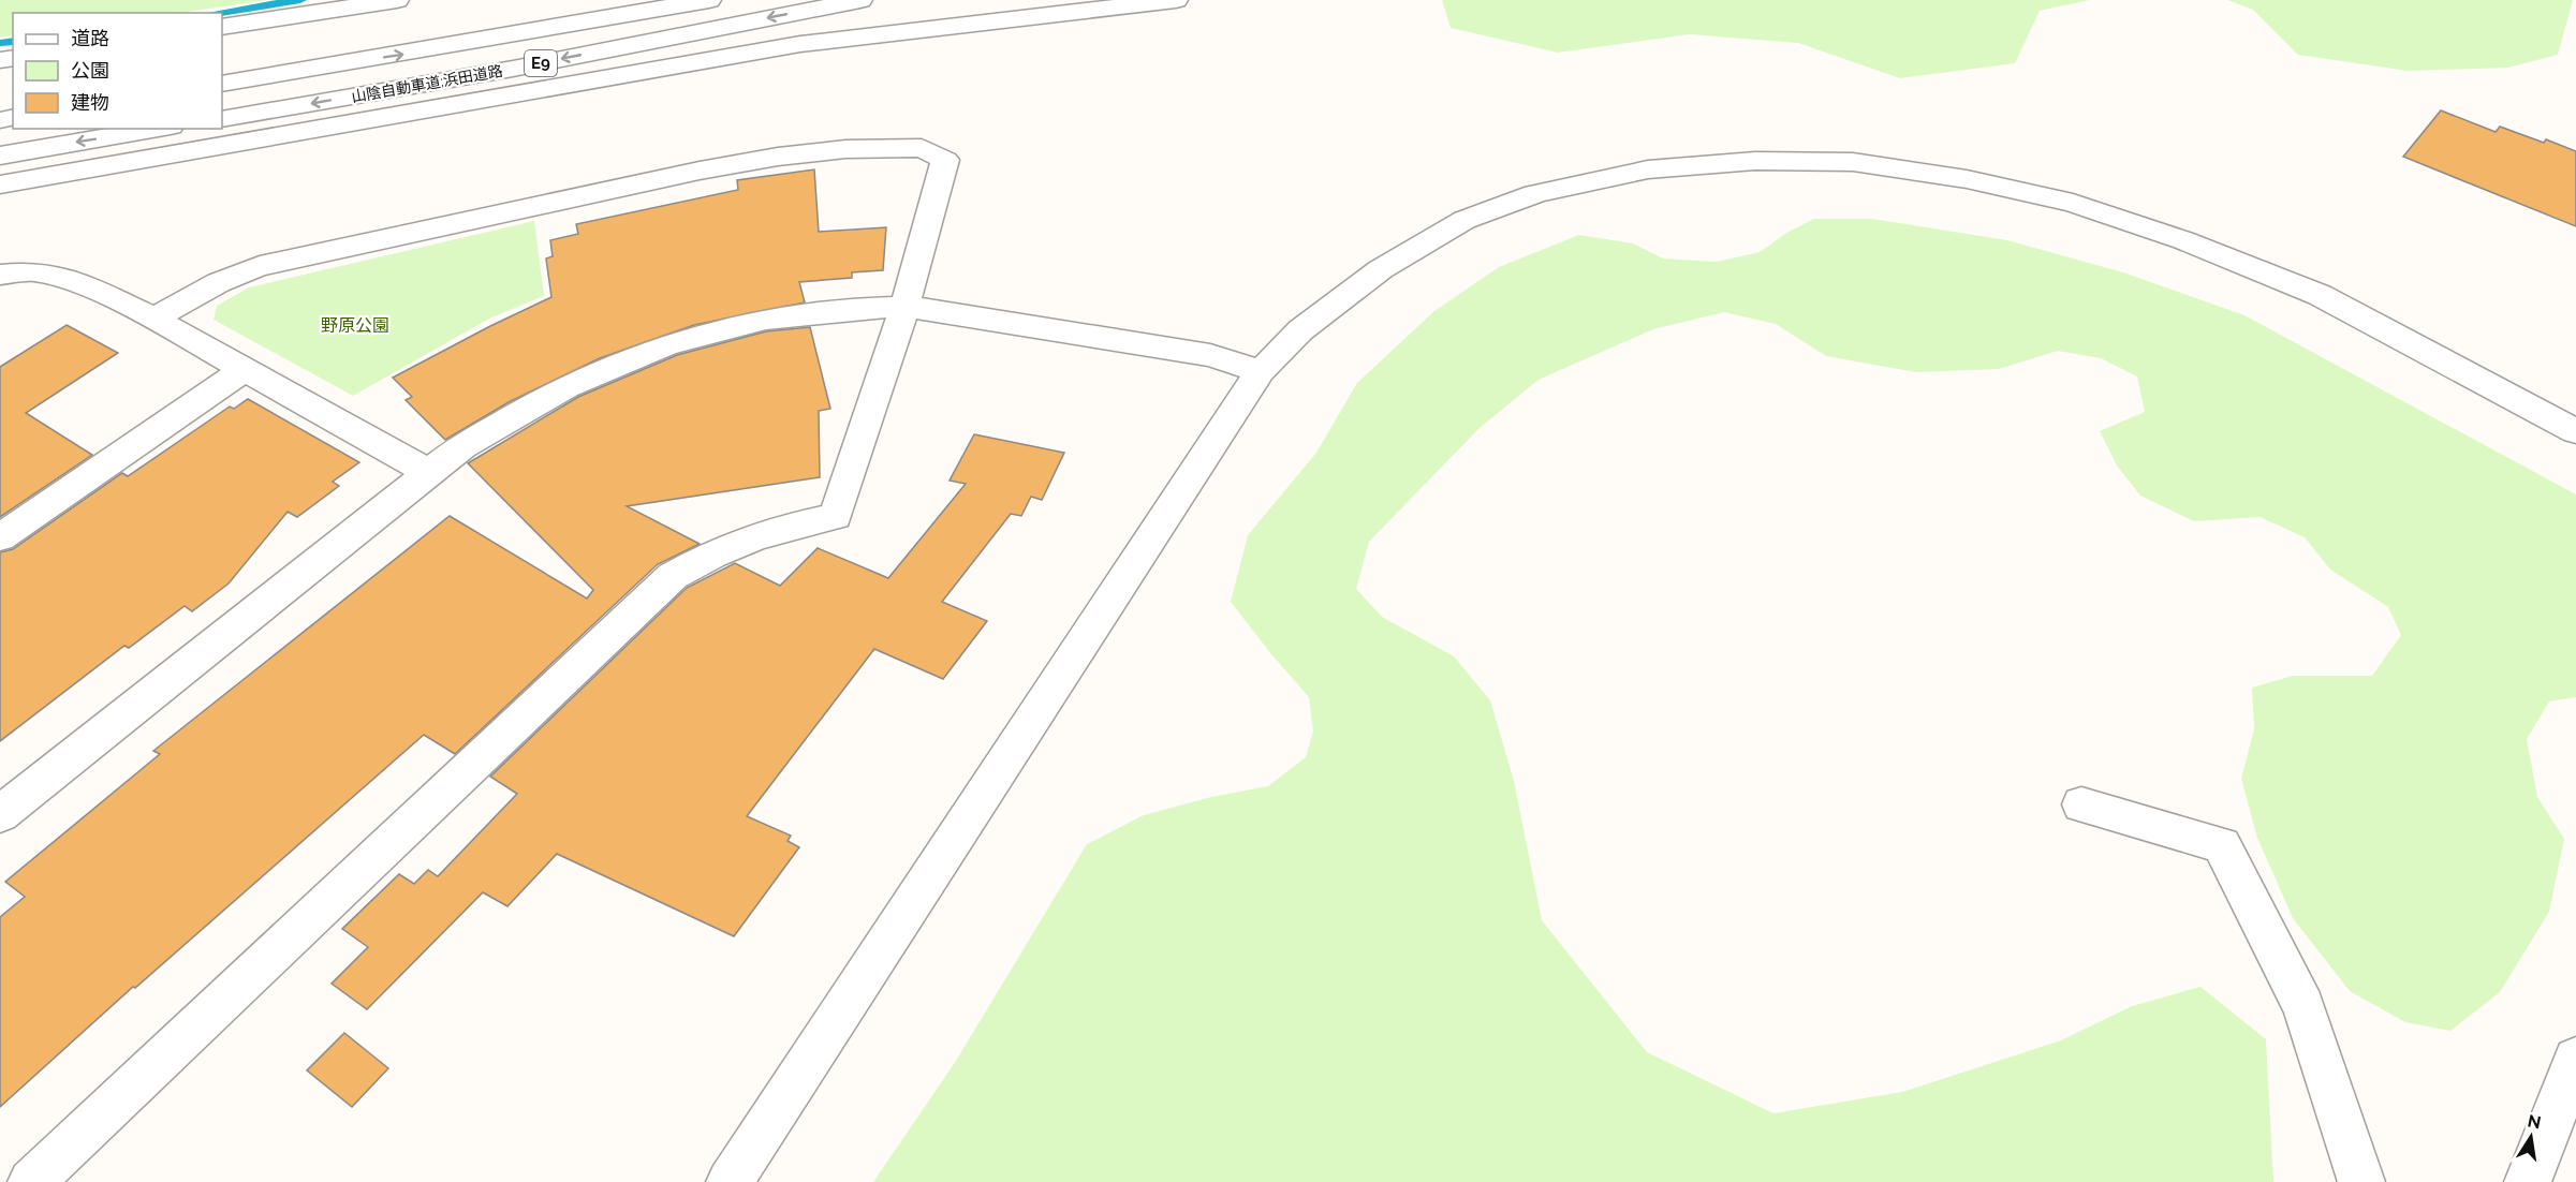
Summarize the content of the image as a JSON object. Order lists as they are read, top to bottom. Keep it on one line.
{"streets":{"main road":["E9","山陰自動車道;浜田道路"]},"parks":["野原公園"],"legend":["道路","公園","建物"],"north":"top"}
